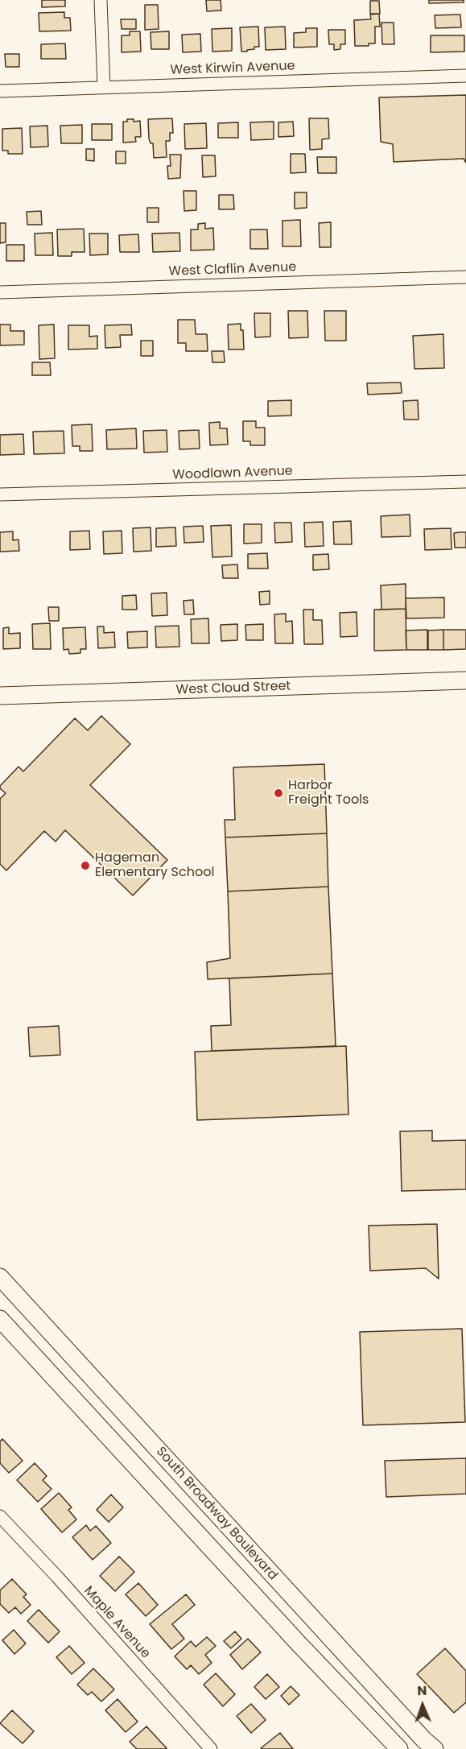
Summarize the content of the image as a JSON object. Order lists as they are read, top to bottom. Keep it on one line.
{"streets":{"main road":["West Cloud Street","South Broadway Boulevard"],"street":["West Kirwin Avenue","West Claflin Avenue","Woodlawn Avenue","Maple Avenue"]},"places":["Harbor Freight Tools","Hageman Elementary School"],"north":"top"}
